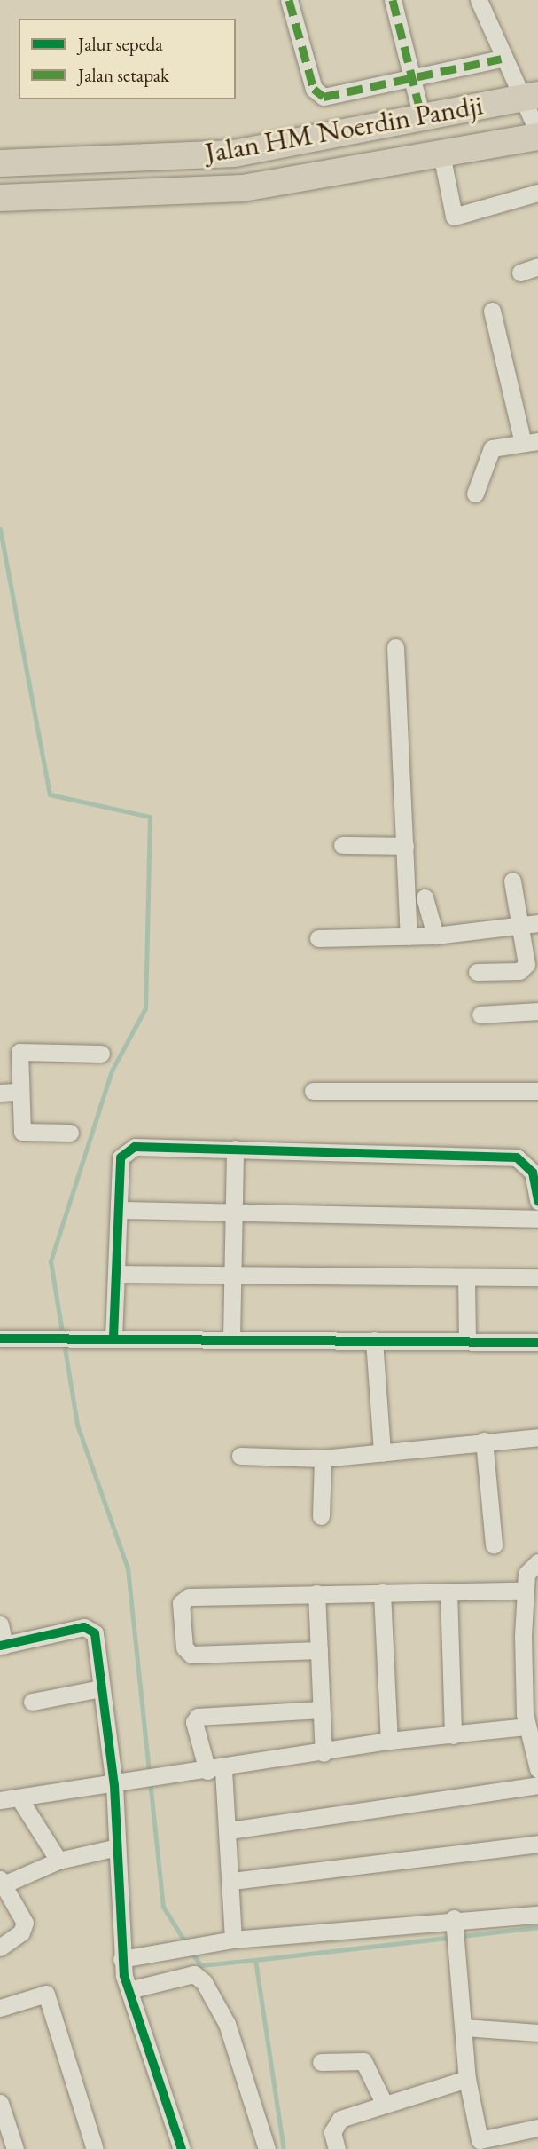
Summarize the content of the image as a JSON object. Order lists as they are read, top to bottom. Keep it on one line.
{"streets":{"main road":["Jalan HM Noerdin Pandji"]},"legend":["Jalur sepeda","Jalan setapak"]}
